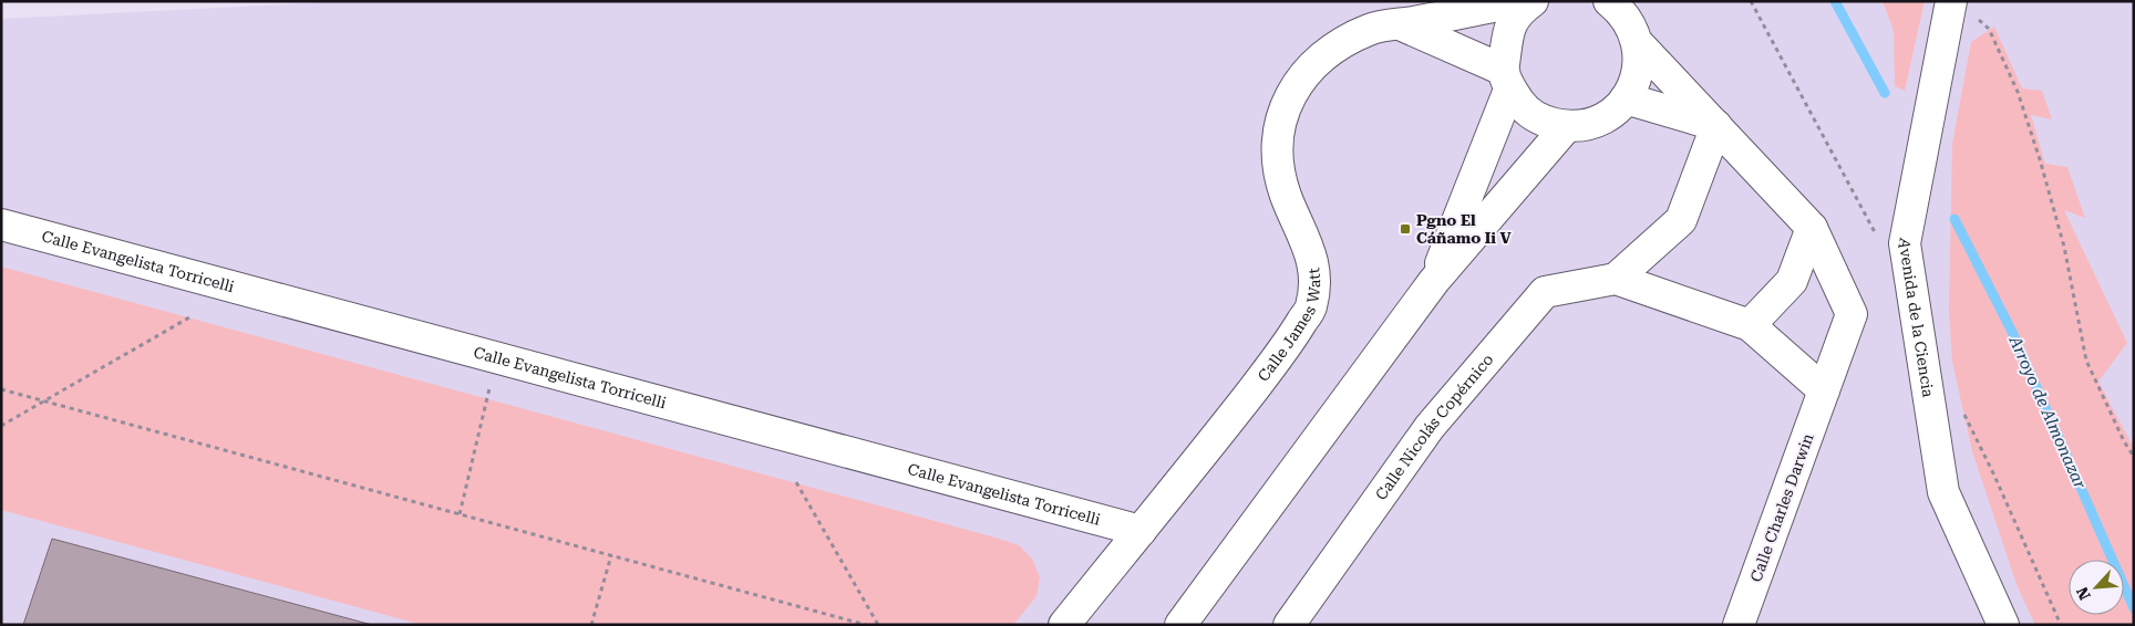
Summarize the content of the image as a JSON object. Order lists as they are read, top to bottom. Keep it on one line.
{"streets":{"street":["Calle Evangelista Torricelli","Avenida de la Ciencia","Calle James Watt","Calle Nicolás Copérnico","Calle Charles Darwin"]},"crossings":[["Calle Evangelista Torricelli","Calle James Watt"]],"water":["Arroyo de Almonazar"],"places":{"transit":["Pgno El Cáñamo Ii V"]},"north":"bottom left"}
